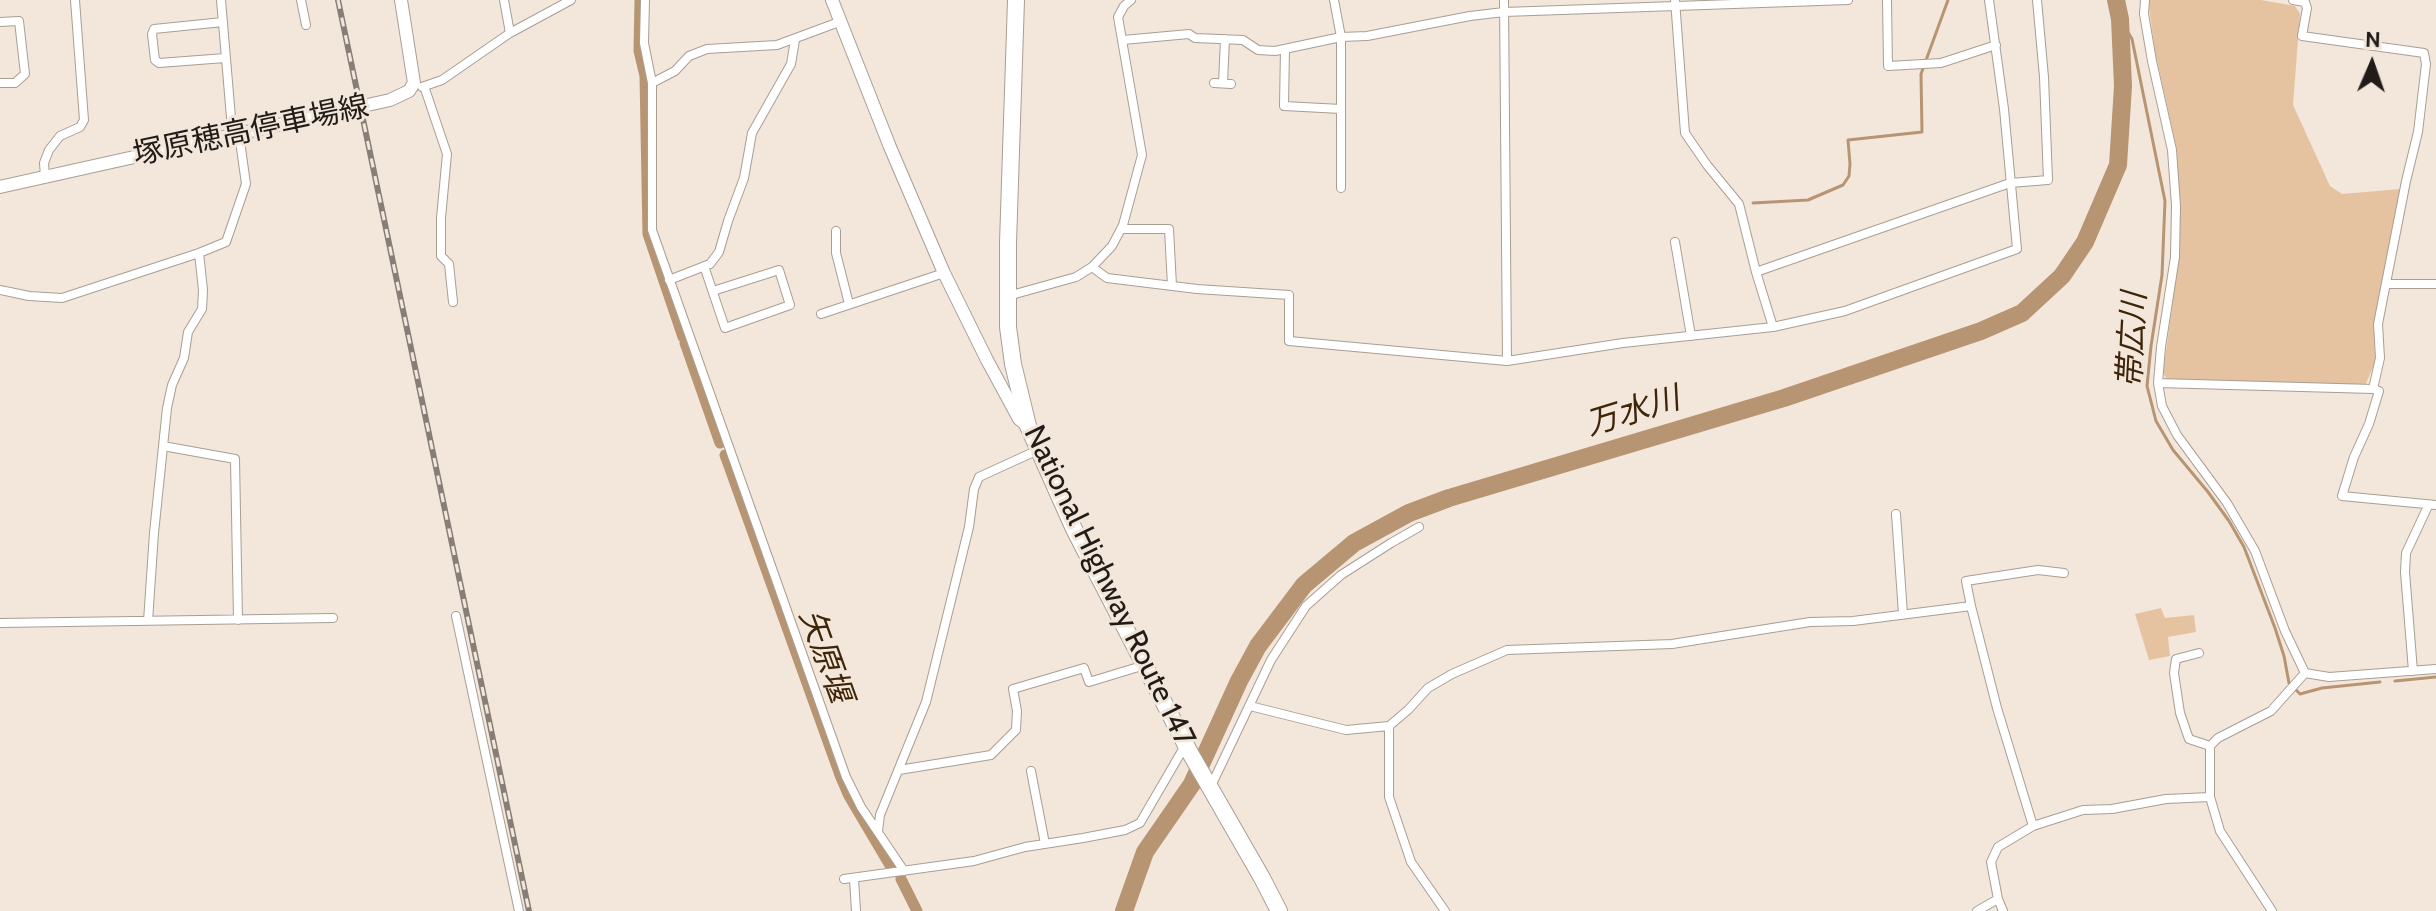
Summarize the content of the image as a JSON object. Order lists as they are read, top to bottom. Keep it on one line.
{"streets":{"highway":["National Highway Route 147"],"main road":["塚原穂高停車場線"]},"water":["帯広川","万水川","矢原堰"],"north":"top"}
